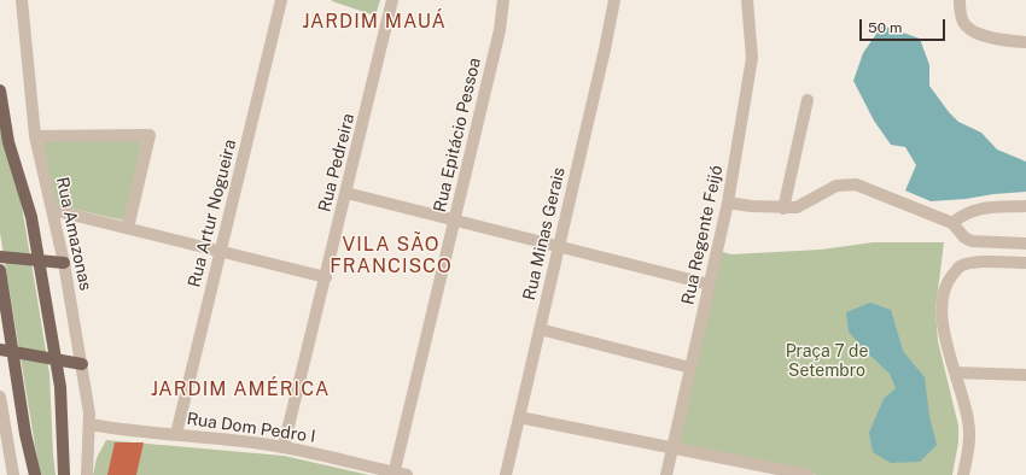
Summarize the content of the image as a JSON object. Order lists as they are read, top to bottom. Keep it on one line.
{"streets":{"street":["Rua Epitácio Pessoa","Rua Pedreira","Rua Artur Nogueira","Rua Amazonas","Rua Minas Gerais","Rua Regente Feijó","Rua Dom Pedro I"]},"crossings":[["Rua Epitácio Pessoa","Rua Dom Pedro I"],["Rua Pedreira","Rua Dom Pedro I"],["Rua Artur Nogueira","Rua Dom Pedro I"],["Rua Amazonas","Rua Dom Pedro I"]],"districts":["JARDIM MAUÁ","VILA SÃO FRANCISCO","JARDIM AMÉRICA"],"parks":["Praça 7 de Setembro"],"scale_bar":"50 m"}
